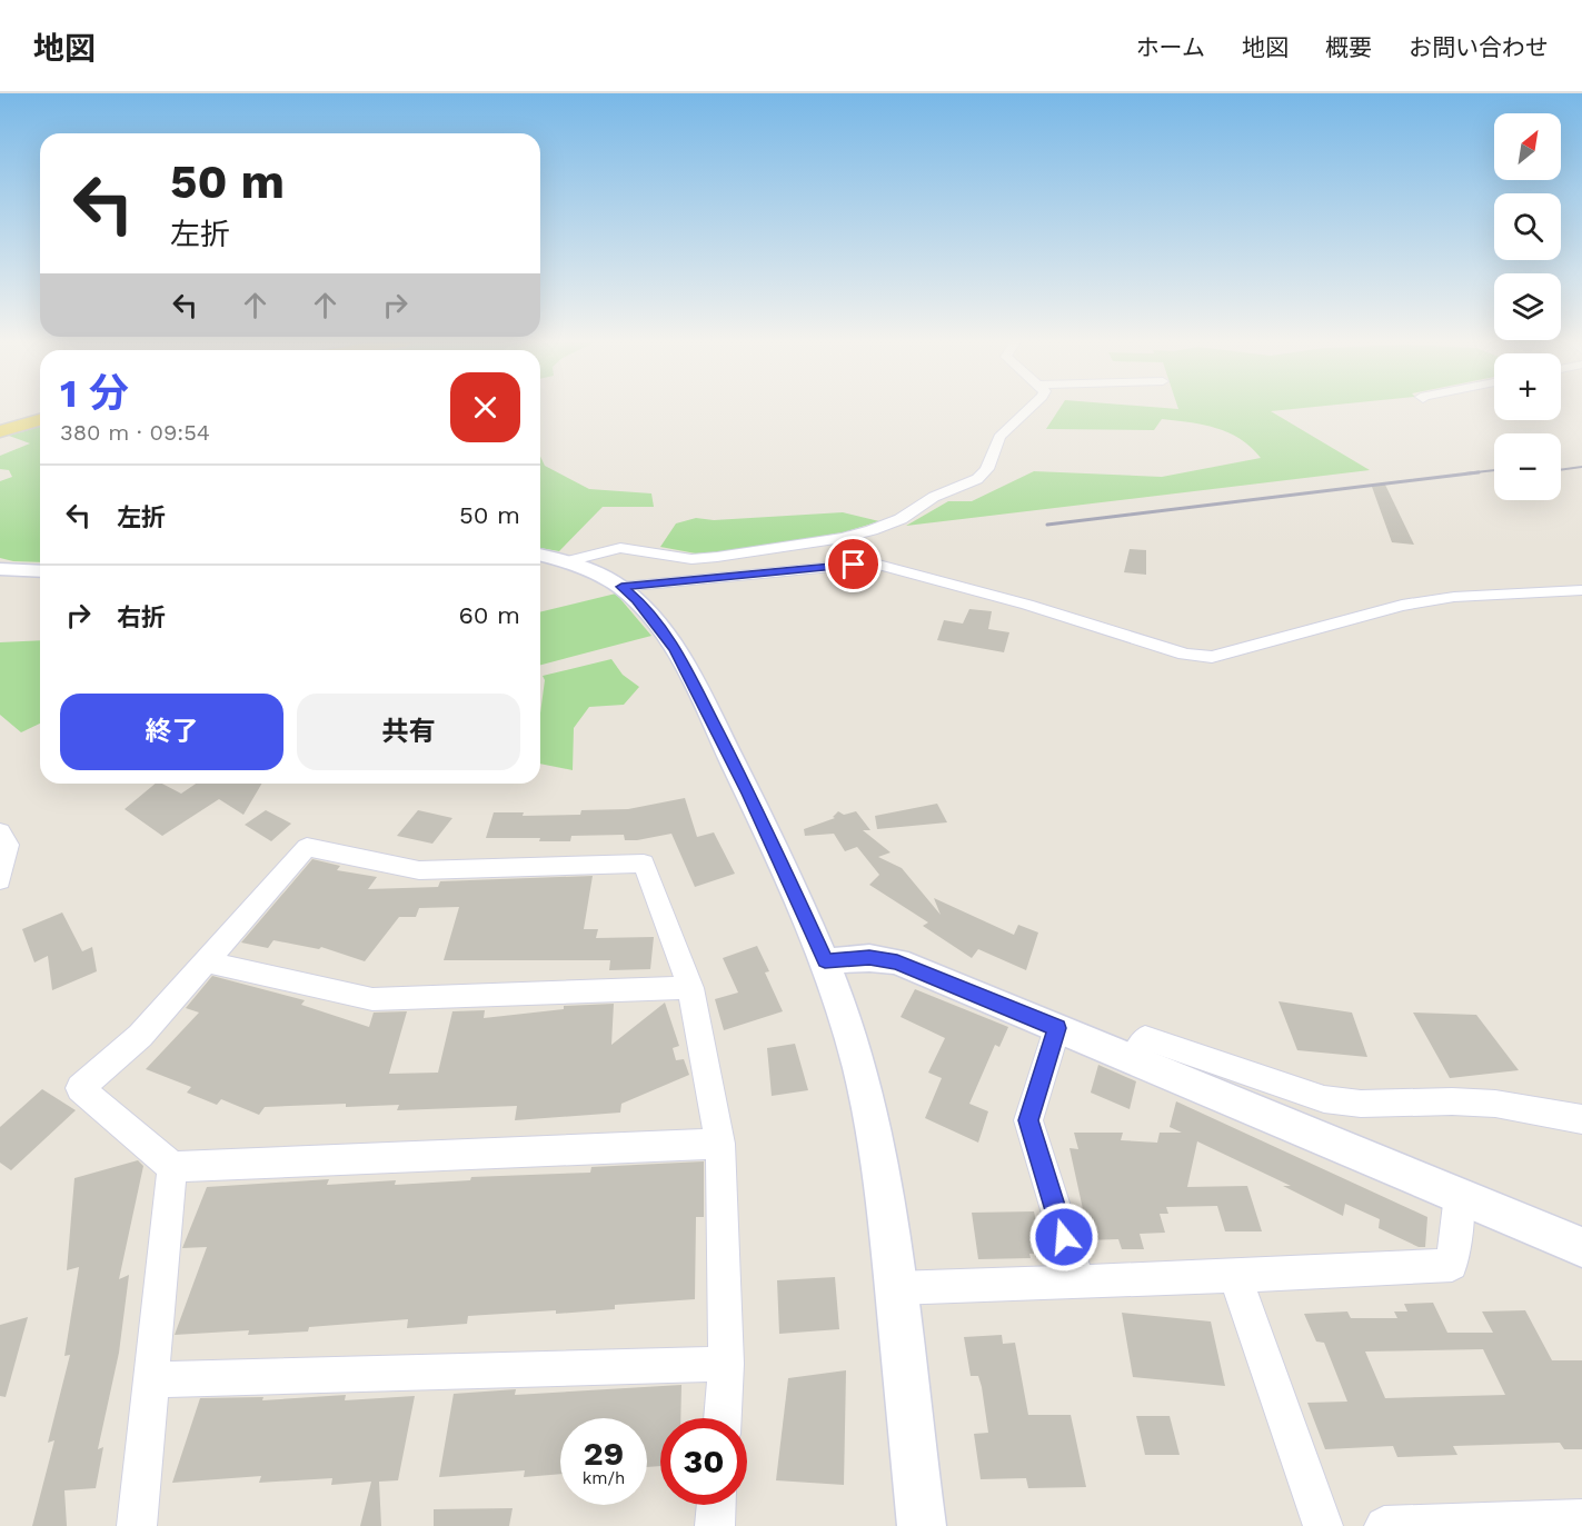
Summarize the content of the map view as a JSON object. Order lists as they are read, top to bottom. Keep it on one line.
{"north":"top right","page":{"header":"地図","nav":["ホーム","地図","概要","お問い合わせ"],"map_buttons":["+","−"],"turn":["50 m","左折"],"heading":["1 分","380 m · 09:54"],"list":[{"name":"左折","value":"50 m"},{"name":"右折","value":"60 m"}],"buttons":["終了","共有"],"speed":"29 km/h","limit":"30"}}
